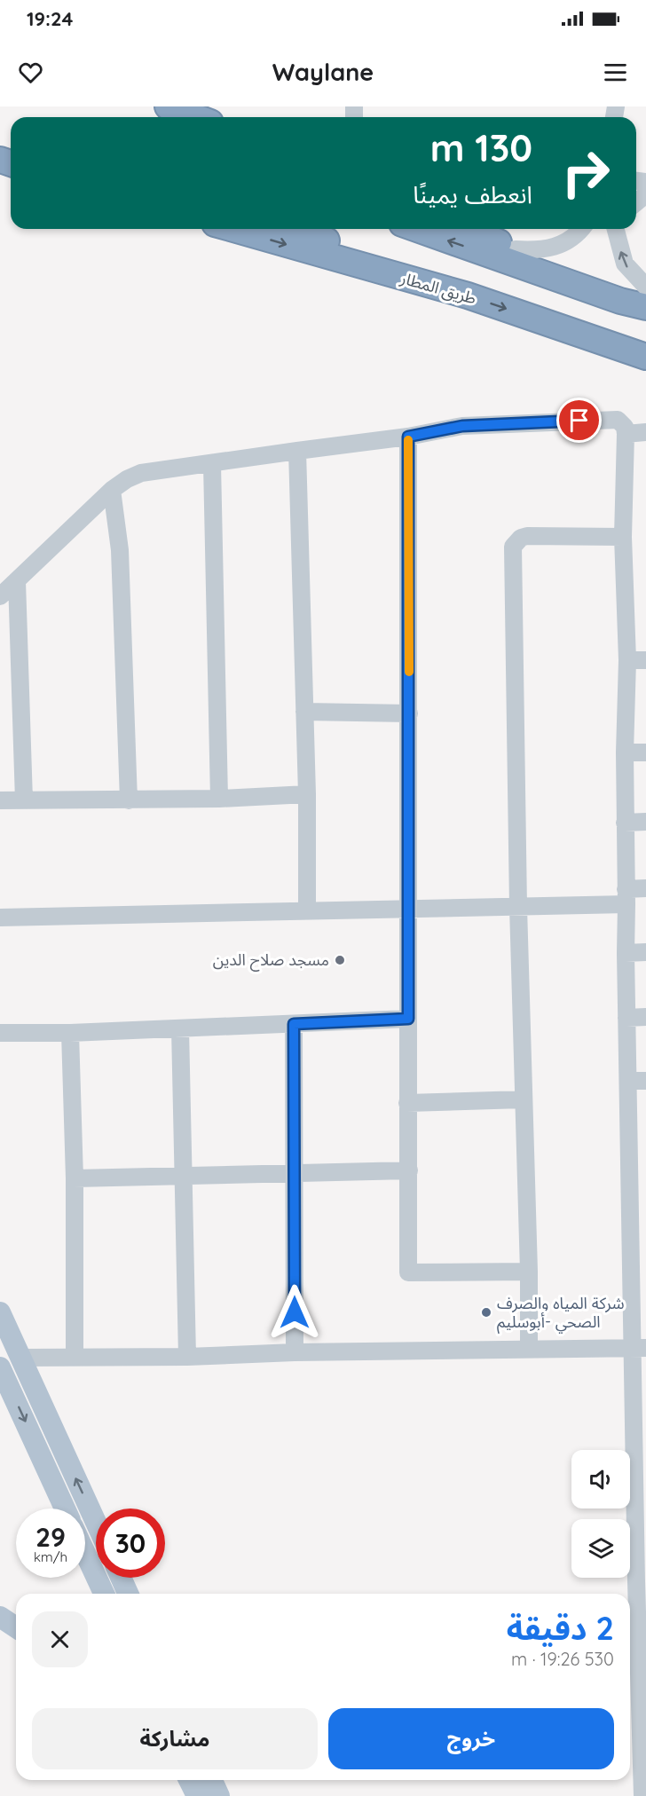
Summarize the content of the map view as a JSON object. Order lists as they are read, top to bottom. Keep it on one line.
{"streets":{"highway":["طريق المطار"]},"places":["مسجد صلاح الدين","شركة المياه والصرف الصحي -أبوسليم"],"page":{"status":"19:24","header":"Waylane","turn":["130 m","انعطف يمينًا"],"speed":"29 km/h","limit":"30","heading":["2 دقيقة","530 m · 19:26"],"buttons":["خروج","مشاركة"]}}
